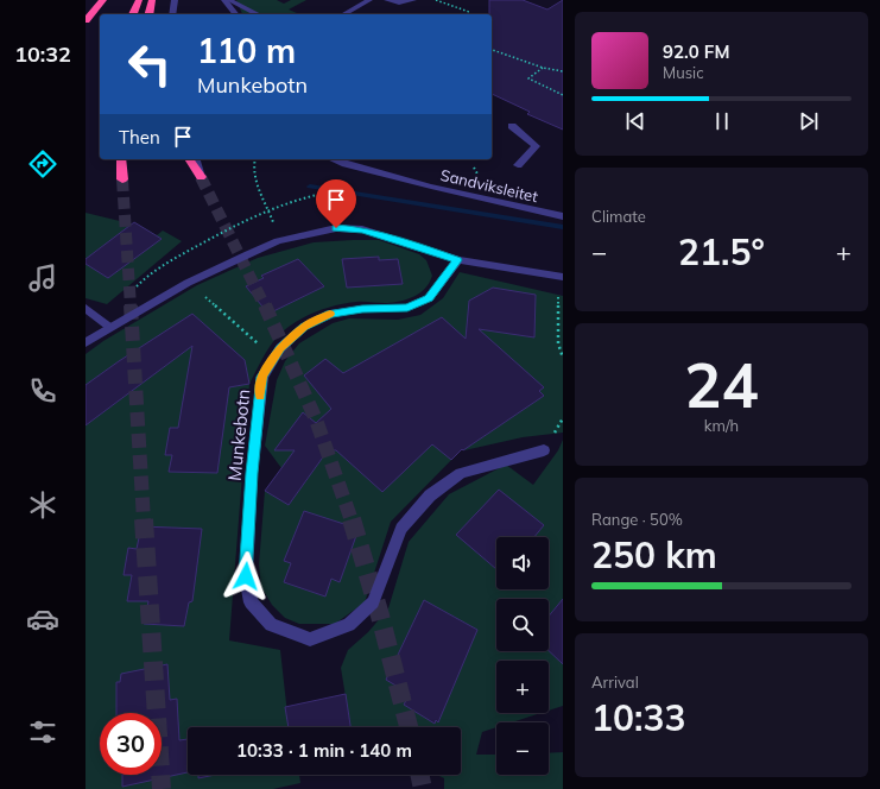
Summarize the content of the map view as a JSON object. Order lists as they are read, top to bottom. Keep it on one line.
{"streets":{"street":["Sandviksleitet","Munkebotn"]},"page":{"tabs":"10:32","turn":["110 m","Munkebotn"],"song":["92.0 FM","Music"],"then":"Then","tile":["Climate",["24","km/h"],["Range · 50%","250 km"],["Arrival","10:33"]],"heat":["−","21.5°","+"],"map_buttons":["+","−"],"limit":"30","trip":"10:33 · 1 min · 140 m"}}
